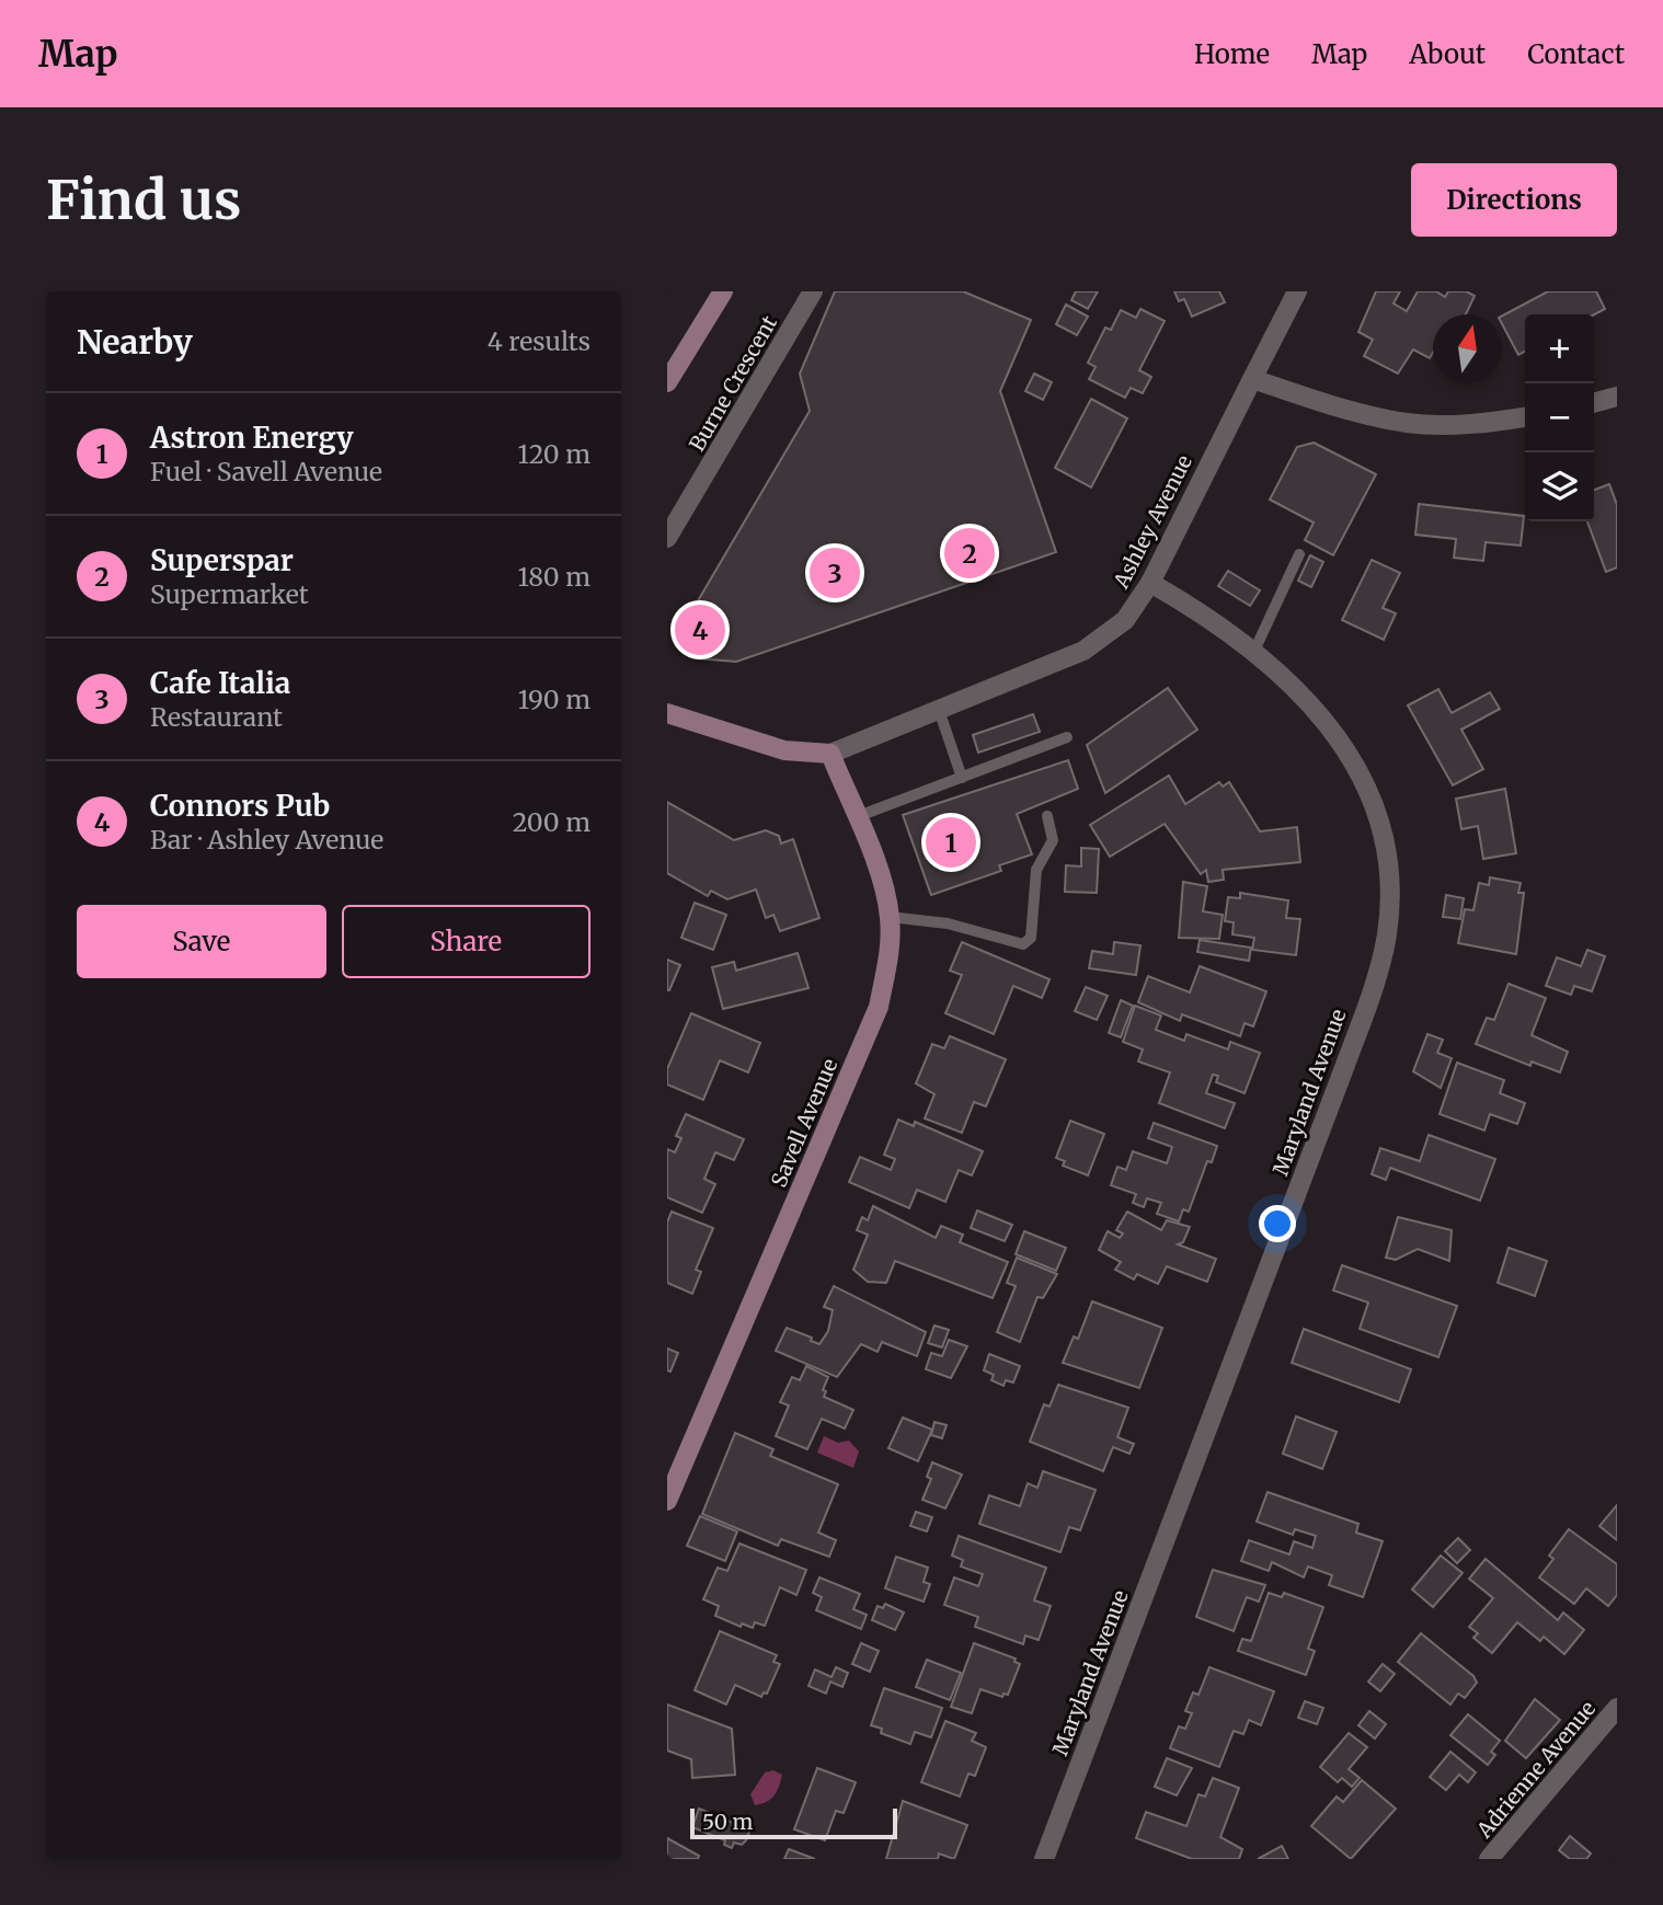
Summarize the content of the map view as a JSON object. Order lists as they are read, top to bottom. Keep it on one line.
{"streets":{"street":["Burne Crescent","Ashley Avenue","Maryland Avenue","Savell Avenue","Adrienne Avenue"]},"crossings":[["Ashley Avenue","Maryland Avenue"],["Ashley Avenue","Savell Avenue"]],"scale_bar":"50 m","north":"top","page":{"header":"Map","nav":["Home","Map","About","Contact"],"buttons":["Directions",["Save","Share"]],"title":"Find us","heading":["Nearby","4 results"],"map_buttons":["+","−"],"list":[{"mark":"1","name":"Astron Energy","note":"Fuel · Savell Avenue","value":"120 m"},{"mark":"2","name":"Superspar","note":"Supermarket","value":"180 m"},{"mark":"3","name":"Cafe Italia","note":"Restaurant","value":"190 m"},{"mark":"4","name":"Connors Pub","note":"Bar · Ashley Avenue","value":"200 m"}],"pins":["2","3","4","1"],"scale":"50 m"}}
